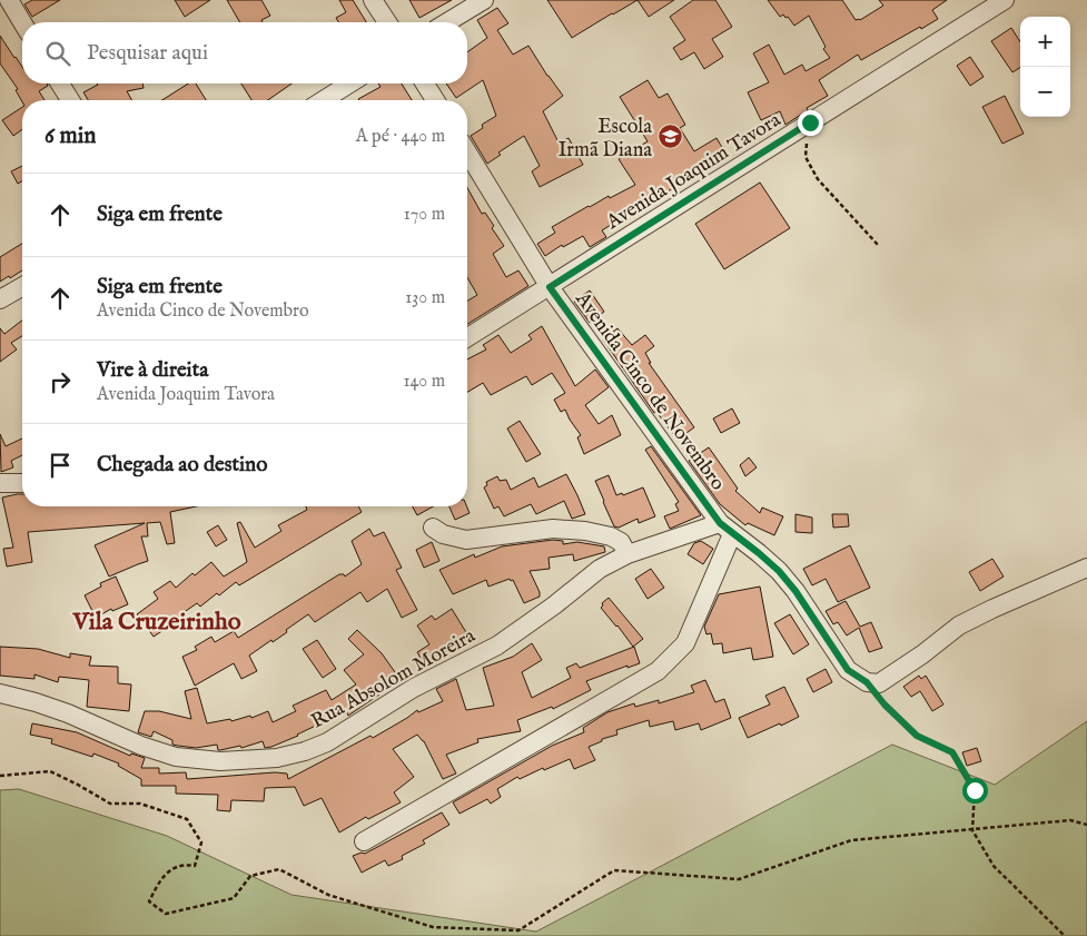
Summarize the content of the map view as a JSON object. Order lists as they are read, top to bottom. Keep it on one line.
{"streets":{"street":["Avenida Joaquim Tavora","Avenida Cinco de Novembro","Rua Absolom Moreira"]},"crossings":[["Avenida Joaquim Tavora","Avenida Cinco de Novembro"],["Avenida Cinco de Novembro","Rua Absolom Moreira"]],"districts":["Vila Cruzeirinho"],"places":{"school or university":["Escola Irmã Diana"]},"page":{"map_buttons":["+","−"],"search":"Pesquisar aqui","heading":["6 min","A pé · 440 m"],"list":[["Siga em frente","170 m"],["Siga em frente","Avenida Cinco de Novembro","130 m"],["Vire à direita","Avenida Joaquim Tavora","140 m"],"Chegada ao destino"]}}
